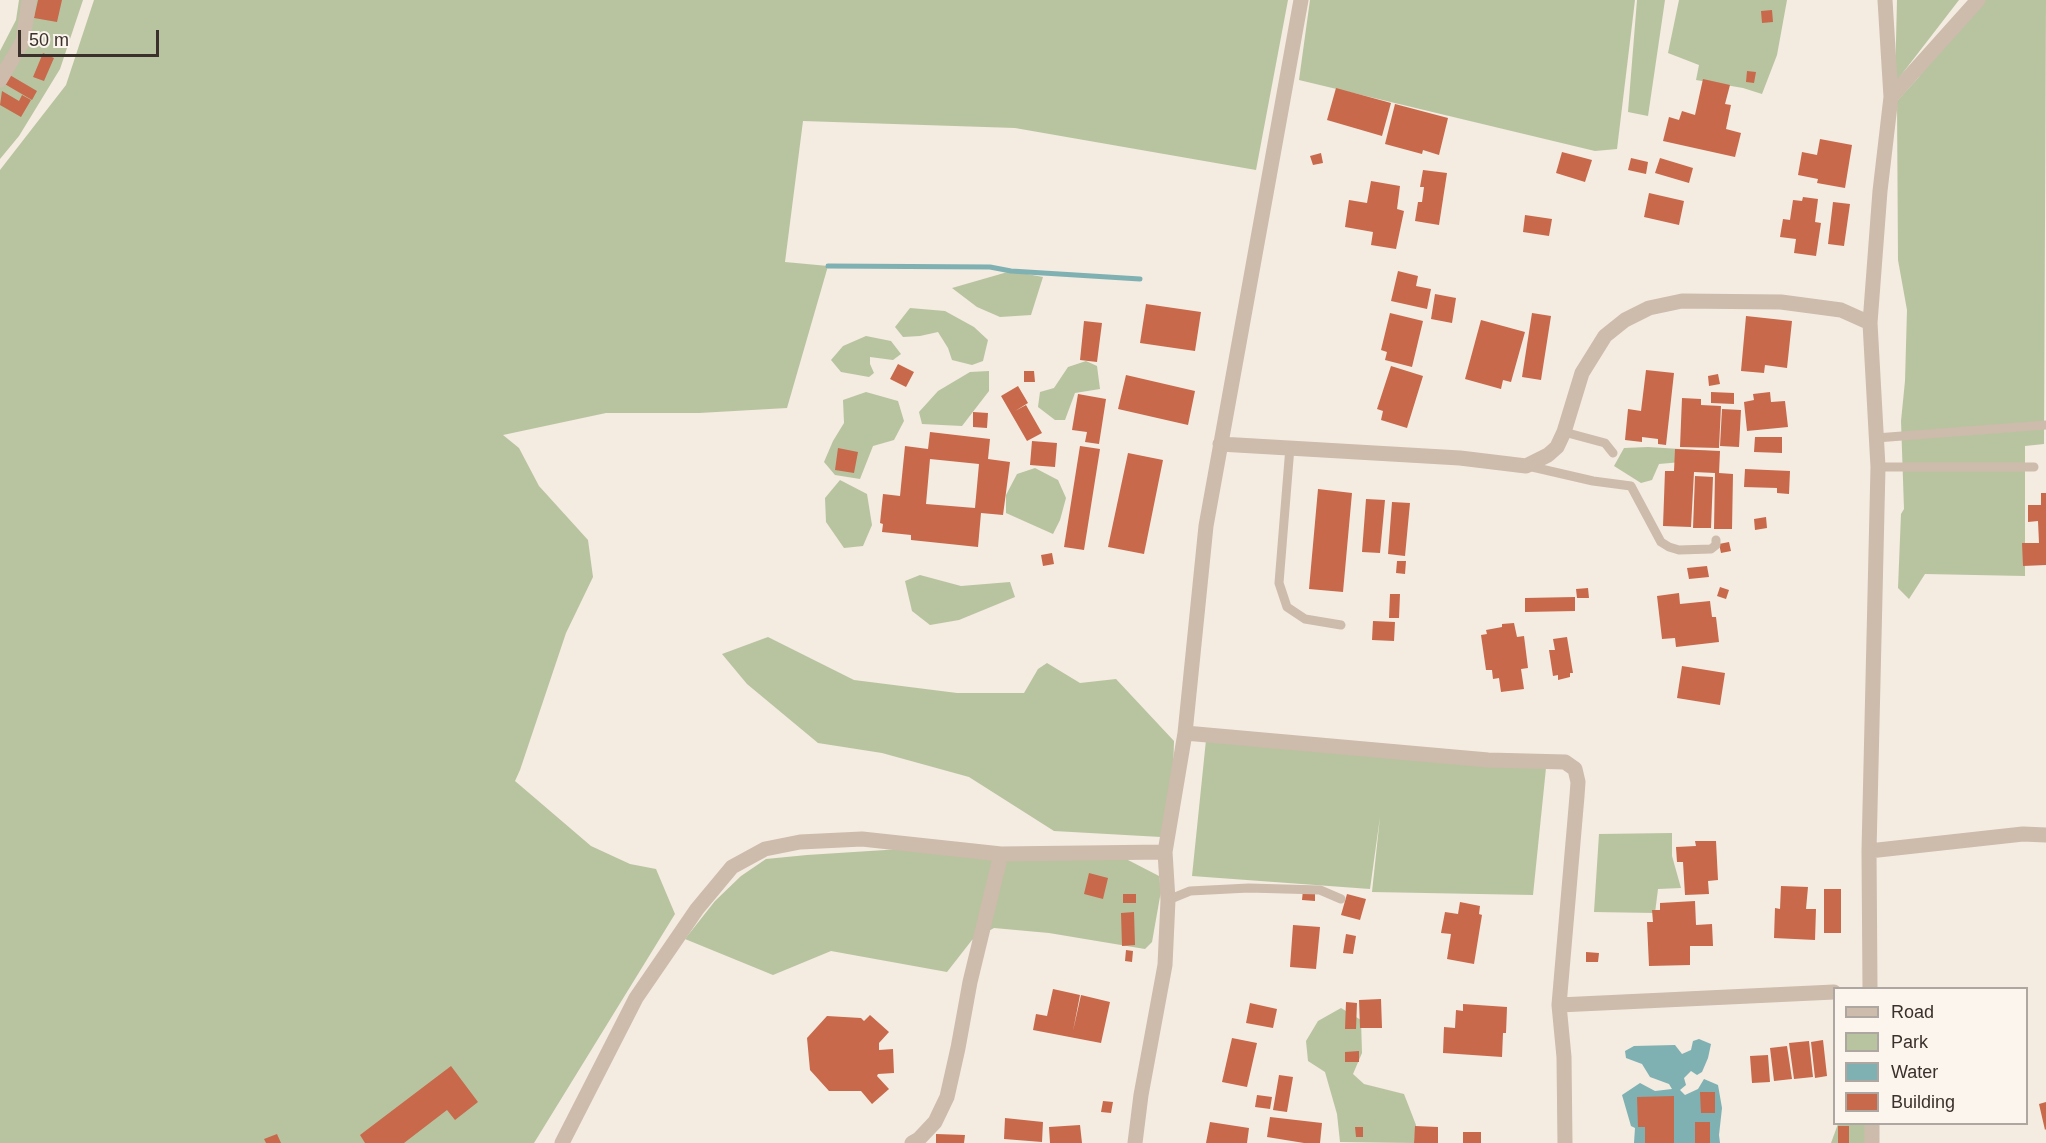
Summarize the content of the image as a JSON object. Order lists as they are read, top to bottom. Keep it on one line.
{"legend":["Road","Park","Water","Building"],"scale_bar":"50 m"}
